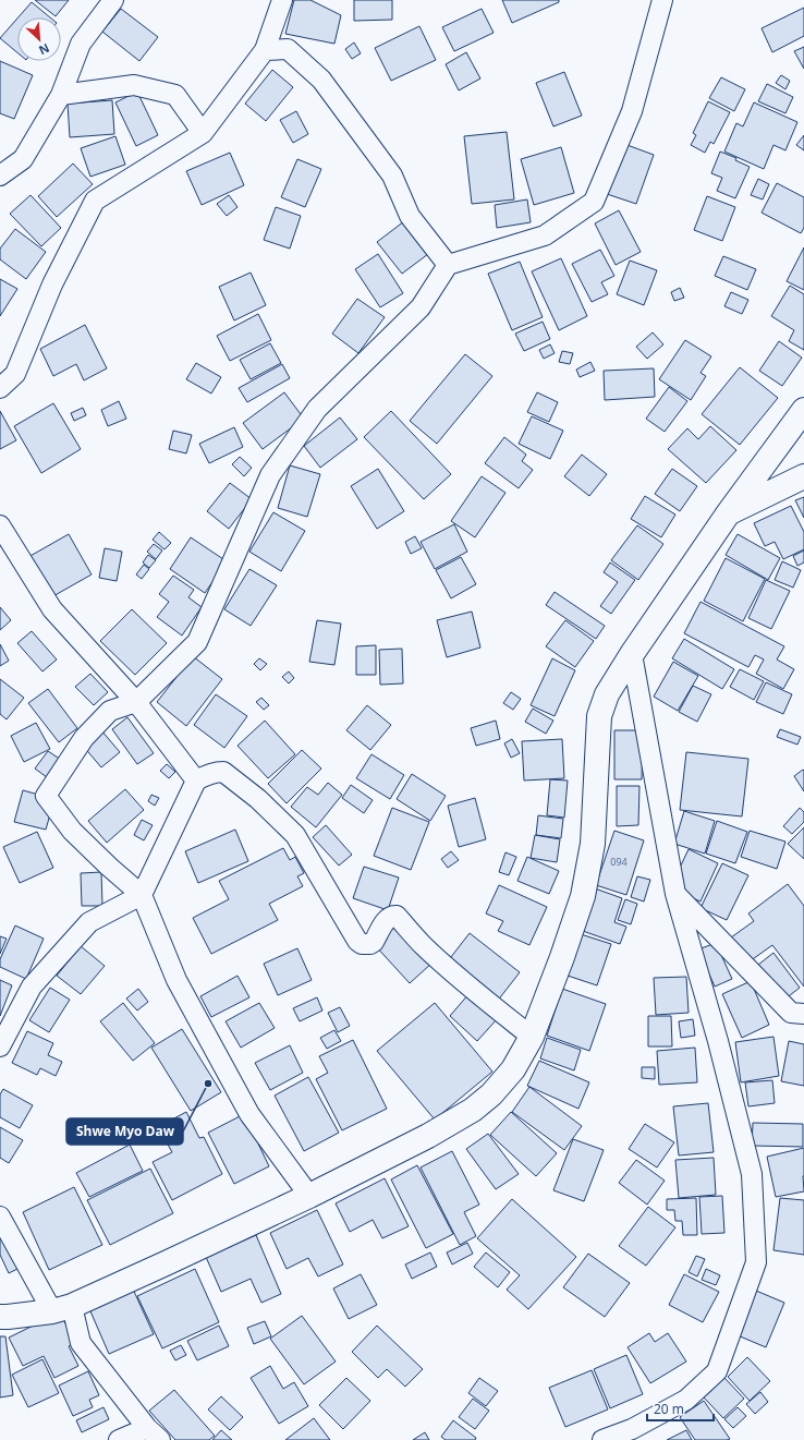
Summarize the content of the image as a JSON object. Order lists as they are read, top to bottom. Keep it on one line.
{"places":["Shwe Myo Daw"],"house_numbers":["094"],"scale_bar":"20 m","north":"bottom right"}
